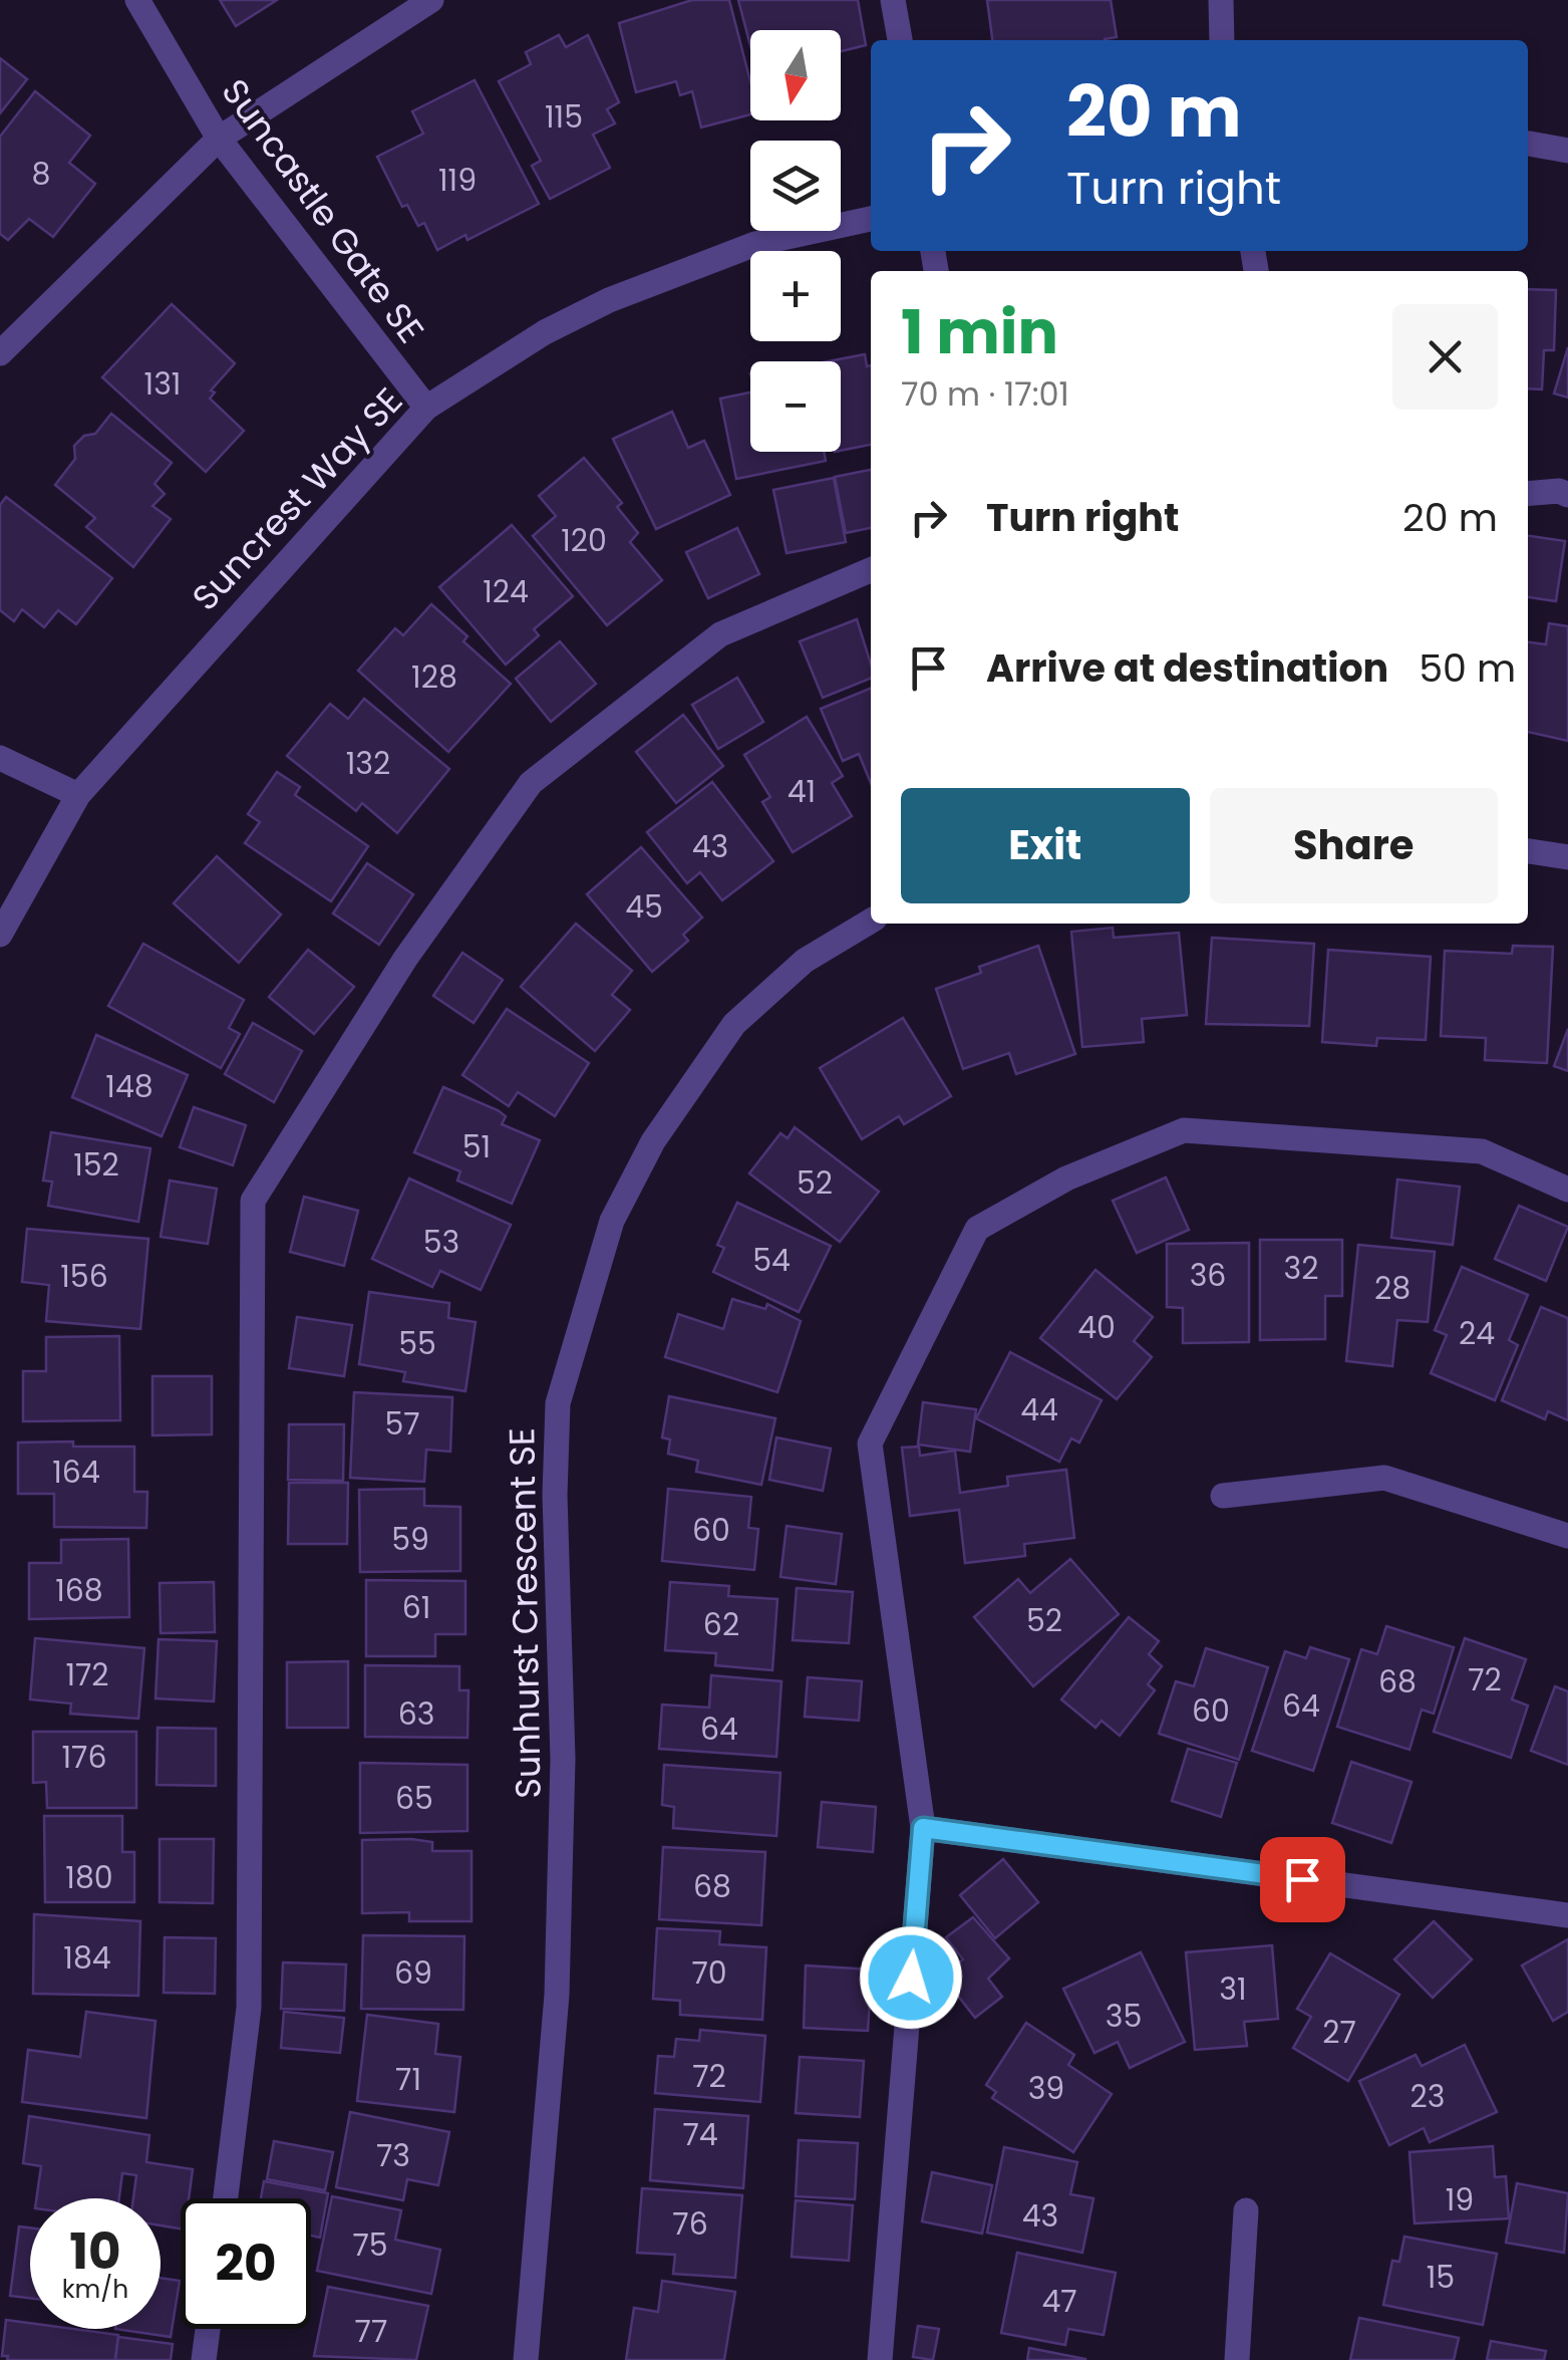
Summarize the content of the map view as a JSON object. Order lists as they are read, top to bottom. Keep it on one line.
{"streets":{"street":["Suncastle Gate SE","Suncrest Way SE","Sunhurst Crescent SE"]},"crossings":[["Suncastle Gate SE","Suncrest Way SE"]],"house_numbers":["115","8","119","131","120","124","128","132","41","43","45","148","51","152","52","53","54","32","36","156","28","40","24","55","44","57","164","60","59","168","61","52","62","172","72","68","64","60","63","64","176","65","180","68","184","69","70","31","35","27","72","71","39","23","74","73","19","43","76","75","15","47","77"],"north":"bottom","page":{"map_buttons":["+","−"],"turn":["20 m","Turn right"],"heading":["1 min","70 m · 17:01"],"list":[{"name":"Turn right","value":"20 m"},{"name":"Arrive at destination","value":"50 m"}],"buttons":["Exit","Share"],"speed":"10 km/h","limit":"20"}}
